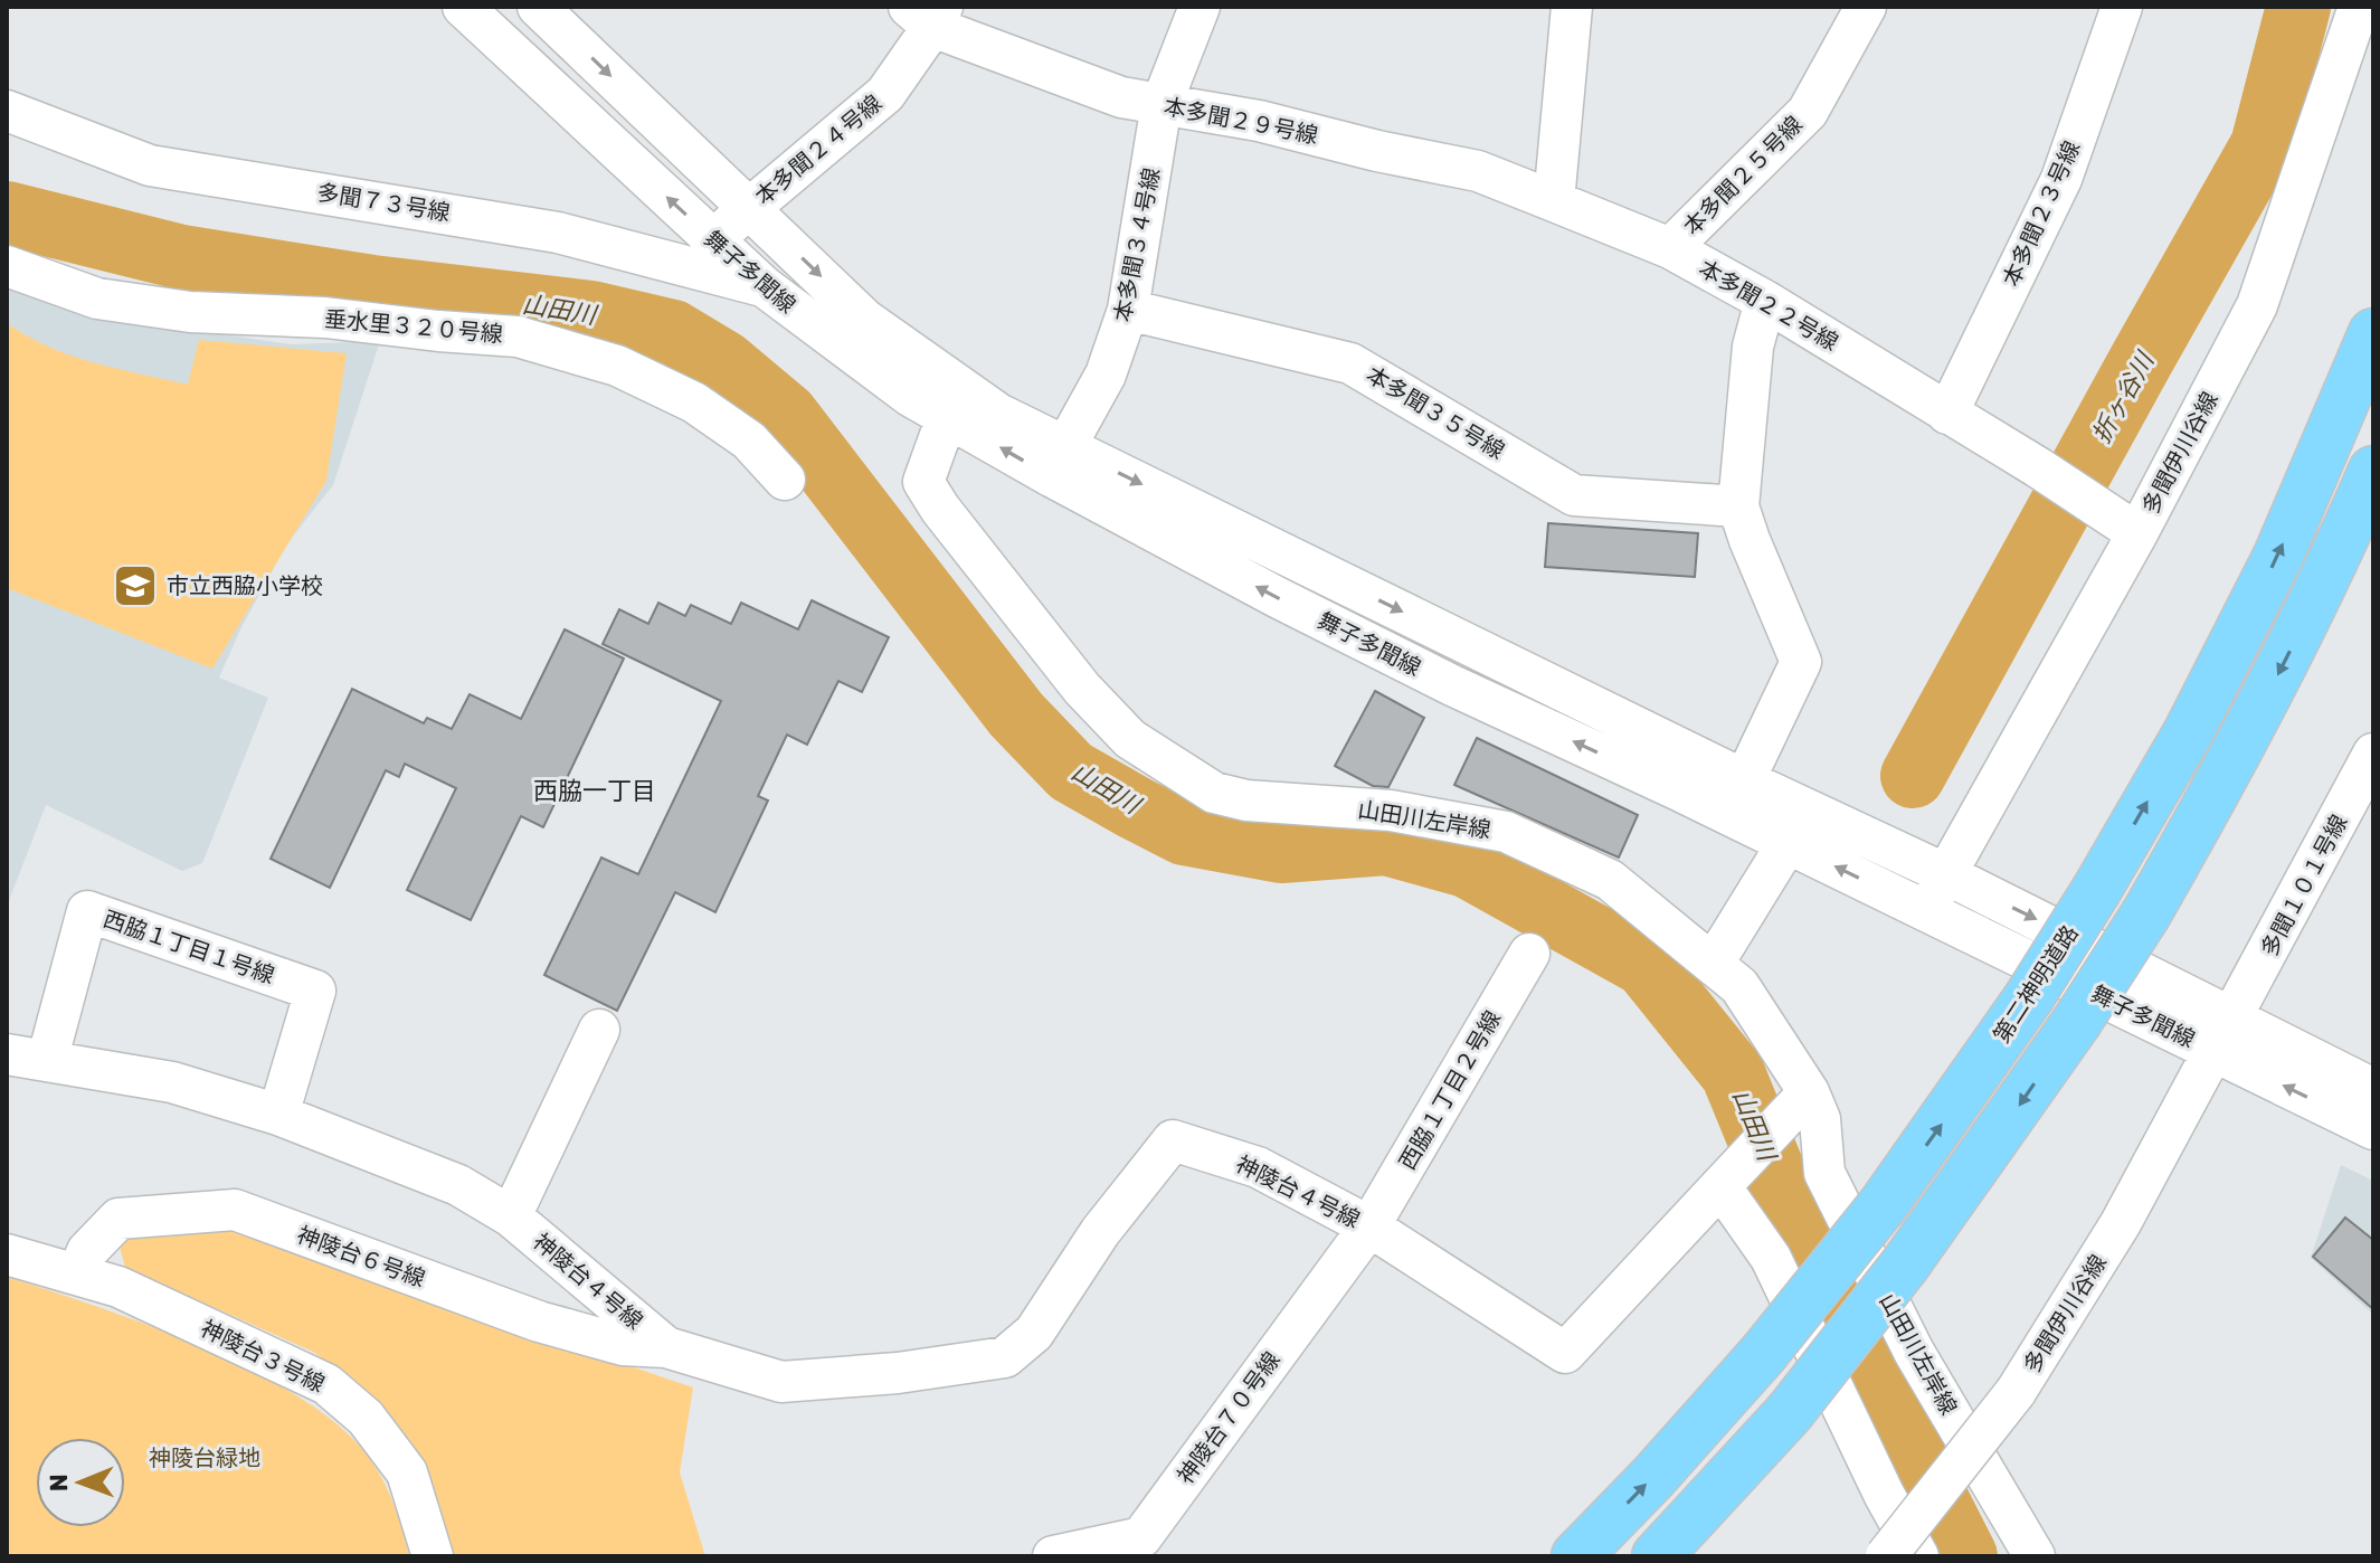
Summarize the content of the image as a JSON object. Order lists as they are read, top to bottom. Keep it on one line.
{"streets":{"highway":["第二神明道路"],"street":["本多聞２９号線","本多聞２４号線","本多聞２５号線","多聞７３号線","本多聞２３号線","本多聞３４号線","舞子多聞線","本多聞２２号線","垂水里３２０号線","本多聞３５号線","多聞伊川谷線","山田川左岸線","多聞１０１号線","西脇１丁目１号線","西脇１丁目２号線","神陵台４号線","神陵台６号線","神陵台３号線","神陵台７０号線"]},"crossings":[["本多聞２９号線","本多聞２４号線"],["本多聞２９号線","本多聞３４号線"],["本多聞２９号線","本多聞２２号線"],["本多聞２４号線","舞子多聞線"],["本多聞２５号線","本多聞２２号線"],["多聞７３号線","舞子多聞線"],["本多聞２３号線","本多聞２２号線"],["本多聞３４号線","舞子多聞線"],["本多聞３４号線","本多聞３５号線"],["舞子多聞線","多聞伊川谷線"],["舞子多聞線","山田川左岸線"],["舞子多聞線","多聞１０１号線"],["本多聞２２号線","多聞伊川谷線"],["多聞伊川谷線","多聞１０１号線"],["西脇１丁目１号線","神陵台４号線"],["西脇１丁目２号線","神陵台４号線"],["西脇１丁目２号線","神陵台７０号線"],["神陵台４号線","神陵台６号線"],["神陵台４号線","神陵台７０号線"],["神陵台６号線","神陵台３号線"]],"districts":["西脇一丁目"],"water":["山田川","折ヶ谷川"],"parks":["神陵台緑地"],"places":{"school or university":["市立西脇小学校"]},"north":"left"}
